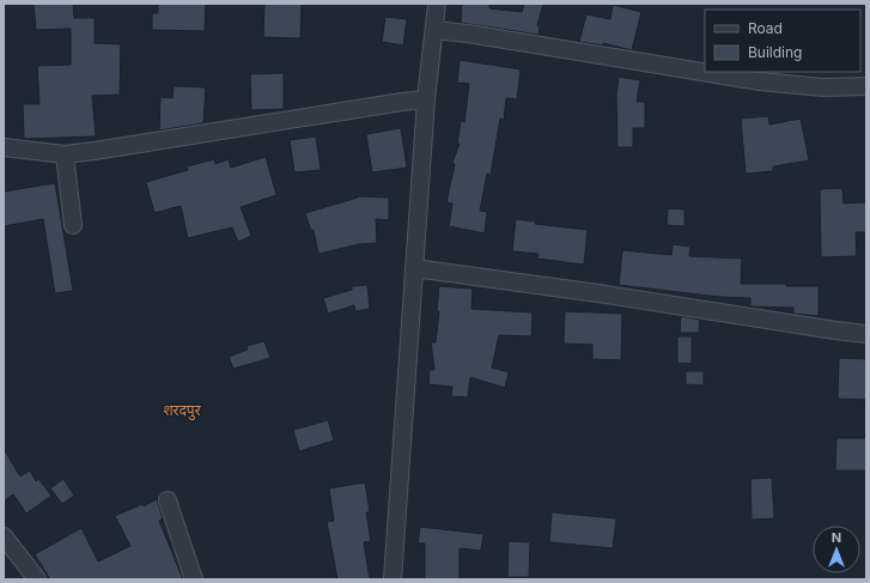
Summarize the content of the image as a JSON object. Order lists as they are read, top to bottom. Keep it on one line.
{"districts":["शरदपुर"],"legend":["Road","Building"],"north":"top"}
